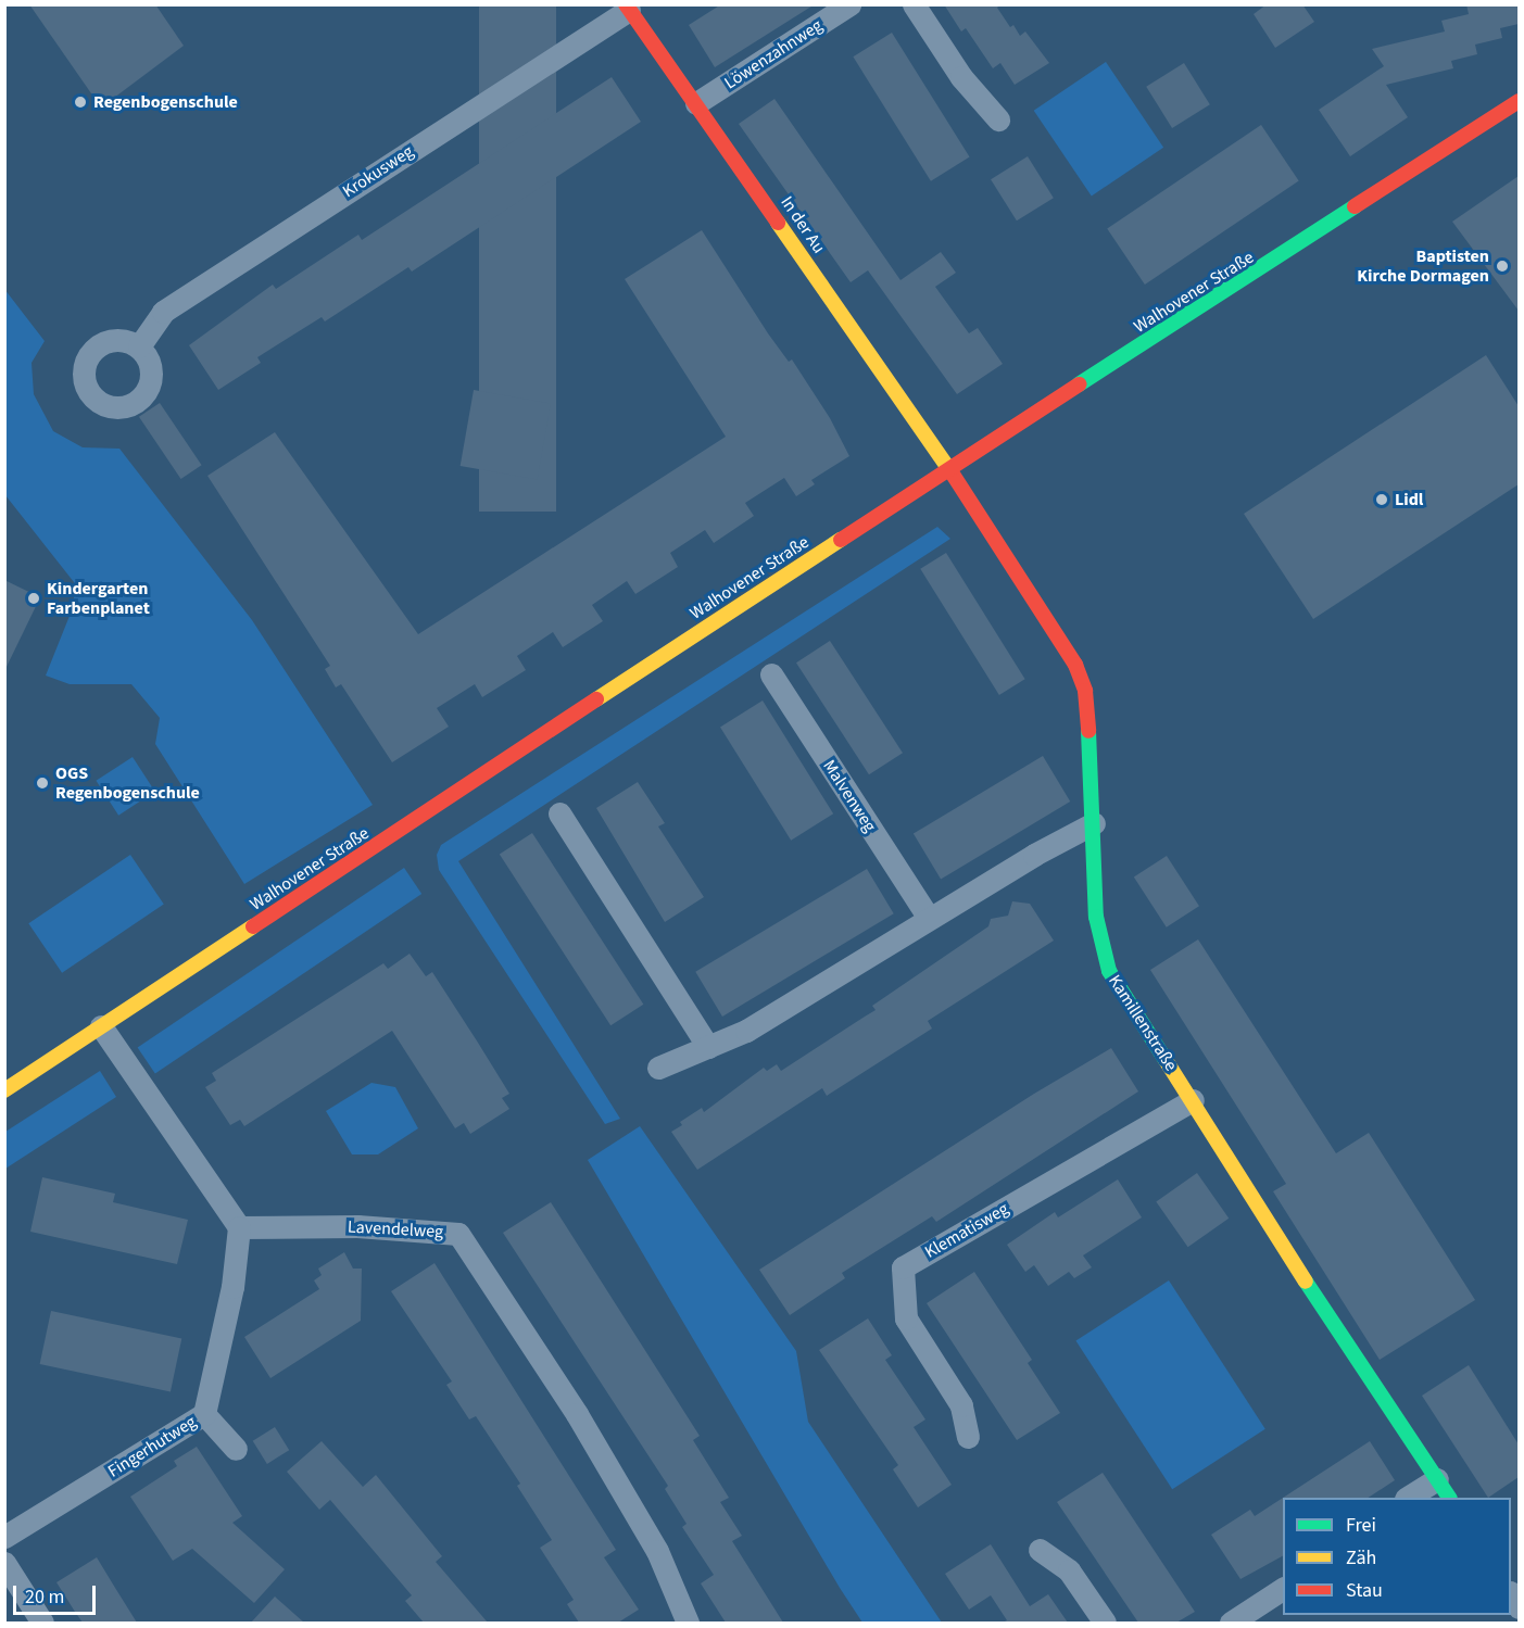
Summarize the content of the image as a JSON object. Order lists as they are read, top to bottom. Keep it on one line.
{"streets":{"street":["Löwenzahnweg","Krokusweg","In der Au","Walhovener Straße","Malvenweg","Kamillenstraße","Lavendelweg","Klematisweg","Fingerhutweg"]},"crossings":[["Löwenzahnweg","In der Au"],["Krokusweg","In der Au"],["In der Au","Walhovener Straße"],["In der Au","Kamillenstraße"],["Walhovener Straße","Kamillenstraße"],["Kamillenstraße","Klematisweg"],["Lavendelweg","Fingerhutweg"]],"places":["Regenbogenschule","Baptisten Kirche Dormagen","Lidl","Kindergarten Farbenplanet","OGS Regenbogenschule"],"legend":["Frei","Zäh","Stau"],"scale_bar":"20 m"}
